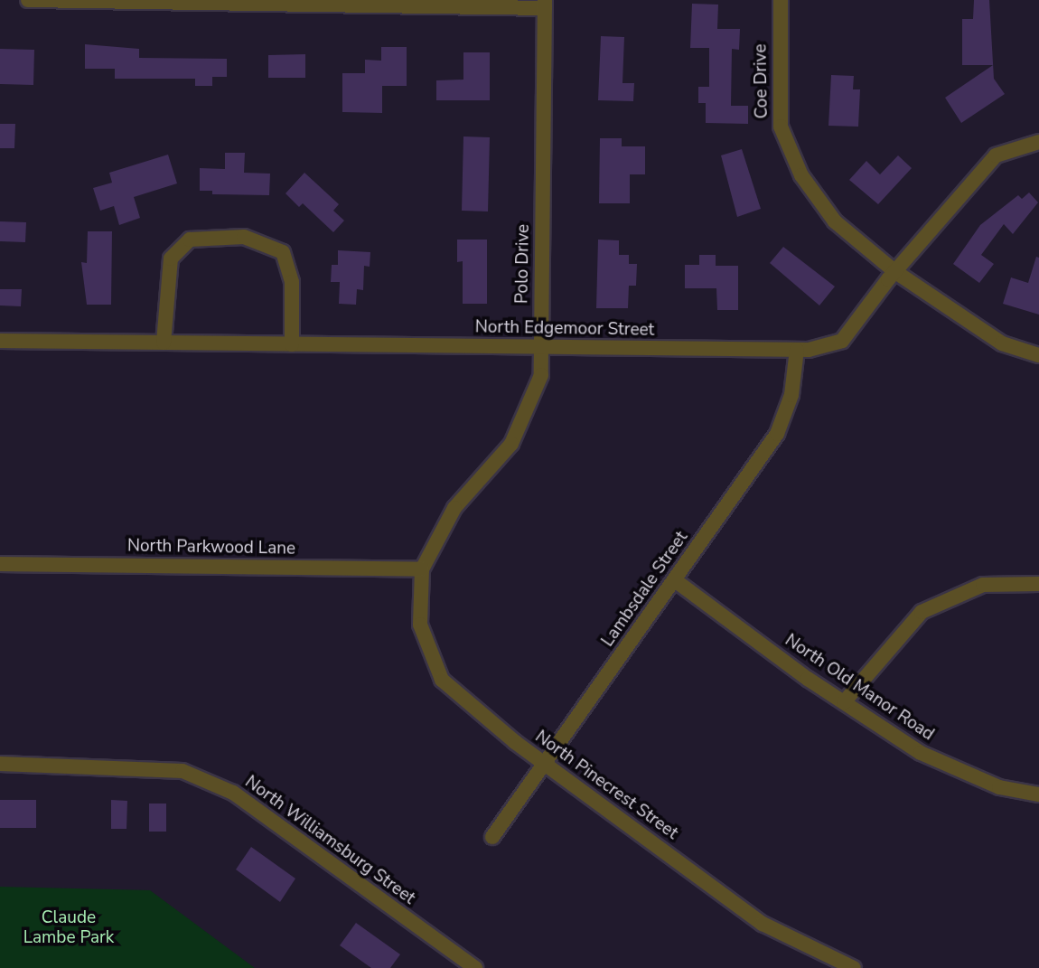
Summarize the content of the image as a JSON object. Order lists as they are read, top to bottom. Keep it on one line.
{"streets":{"street":["Coe Drive","Polo Drive","North Edgemoor Street","North Parkwood Lane","Lambsdale Street","North Old Manor Road","North Pinecrest Street","North Williamsburg Street"]},"crossings":[["Coe Drive","North Edgemoor Street"],["Polo Drive","North Edgemoor Street"],["Polo Drive","North Parkwood Lane"],["Polo Drive","North Pinecrest Street"],["North Edgemoor Street","Lambsdale Street"],["North Parkwood Lane","North Pinecrest Street"],["Lambsdale Street","North Old Manor Road"],["Lambsdale Street","North Pinecrest Street"]],"parks":["Claude Lambe Park"]}
